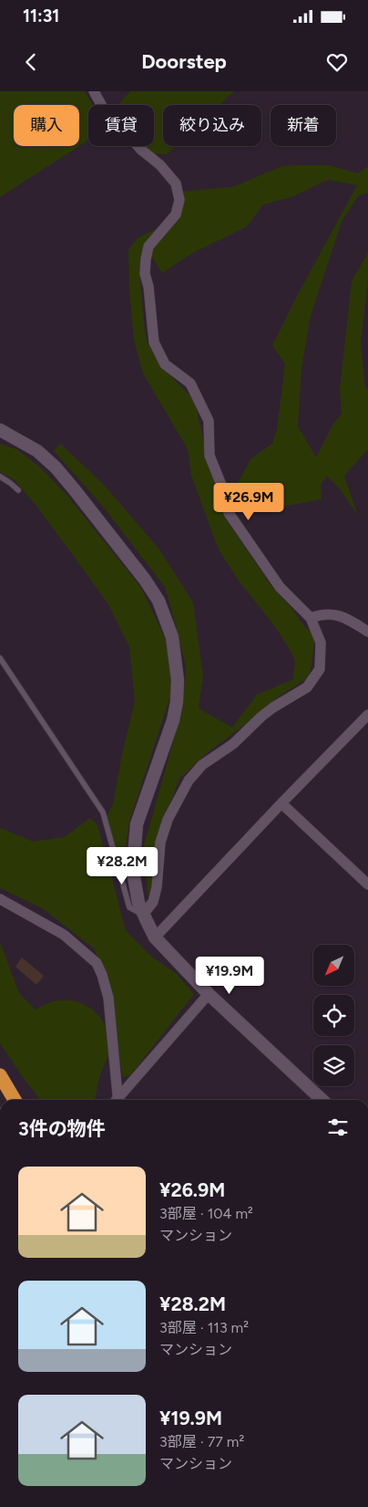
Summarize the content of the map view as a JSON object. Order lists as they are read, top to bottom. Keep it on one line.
{"north":"bottom left","page":{"status":"11:31","header":"Doorstep","chip":["購入","賃貸","絞り込み","新着"],"price":["¥26.9M","¥28.2M","¥19.9M"],"heading":"3件の物件","list":[{"name":"¥26.9M","note":"3部屋 · 104 m² · マンション"},{"name":"¥28.2M","note":"3部屋 · 113 m² · マンション"},{"name":"¥19.9M","note":"3部屋 · 77 m² · マンション"}]}}
